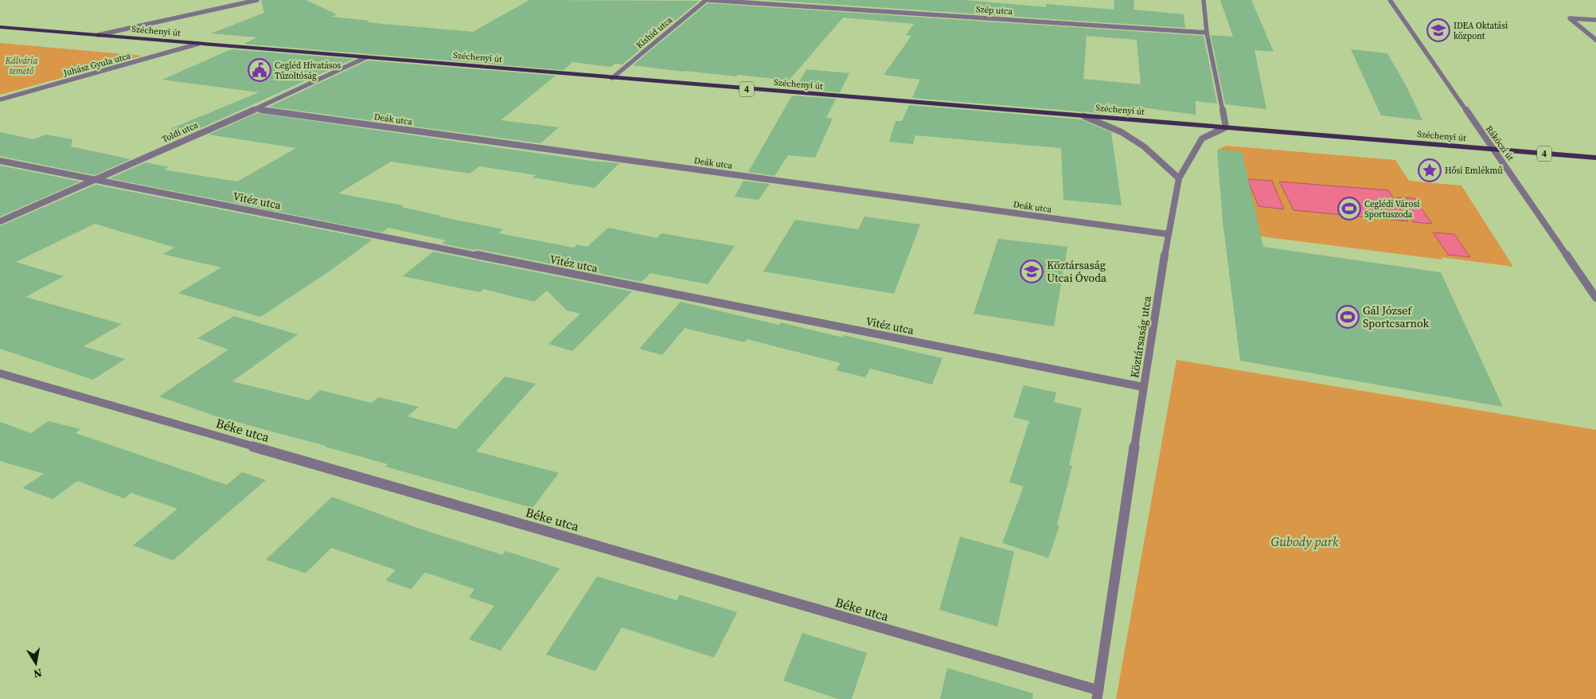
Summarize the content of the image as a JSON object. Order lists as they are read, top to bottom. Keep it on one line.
{"streets":{"main road":["Széchenyi út","4"],"street":["Szép utca","Kishíd utca","Juhász Gyula utca","Deák utca","Toldi utca","Rákóczi út","Vitéz utca","Köztársaság utca","Béke utca"]},"crossings":[["Szép utca","Kishíd utca"],["Széchenyi út","Kishíd utca"],["Széchenyi út","Juhász Gyula utca"],["Széchenyi út","Toldi utca"],["Széchenyi út","Rákóczi út"],["Széchenyi út","Köztársaság utca"],["Deák utca","Toldi utca"],["Deák utca","Köztársaság utca"],["Toldi utca","Vitéz utca"],["Vitéz utca","Köztársaság utca"],["Köztársaság utca","Béke utca"]],"parks":["Kálvária temető","Gubody park"],"places":{"school or university":["IDEA Oktatási központ","Köztársaság Utcai Óvoda"],"public building":["Cegléd Hivatásos Tűzoltóság"],"place":["Hősi Emlékmű"],"sports":["Ceglédi Városi Sportuszoda","Gál József Sportcsarnok"]},"north":"bottom"}
